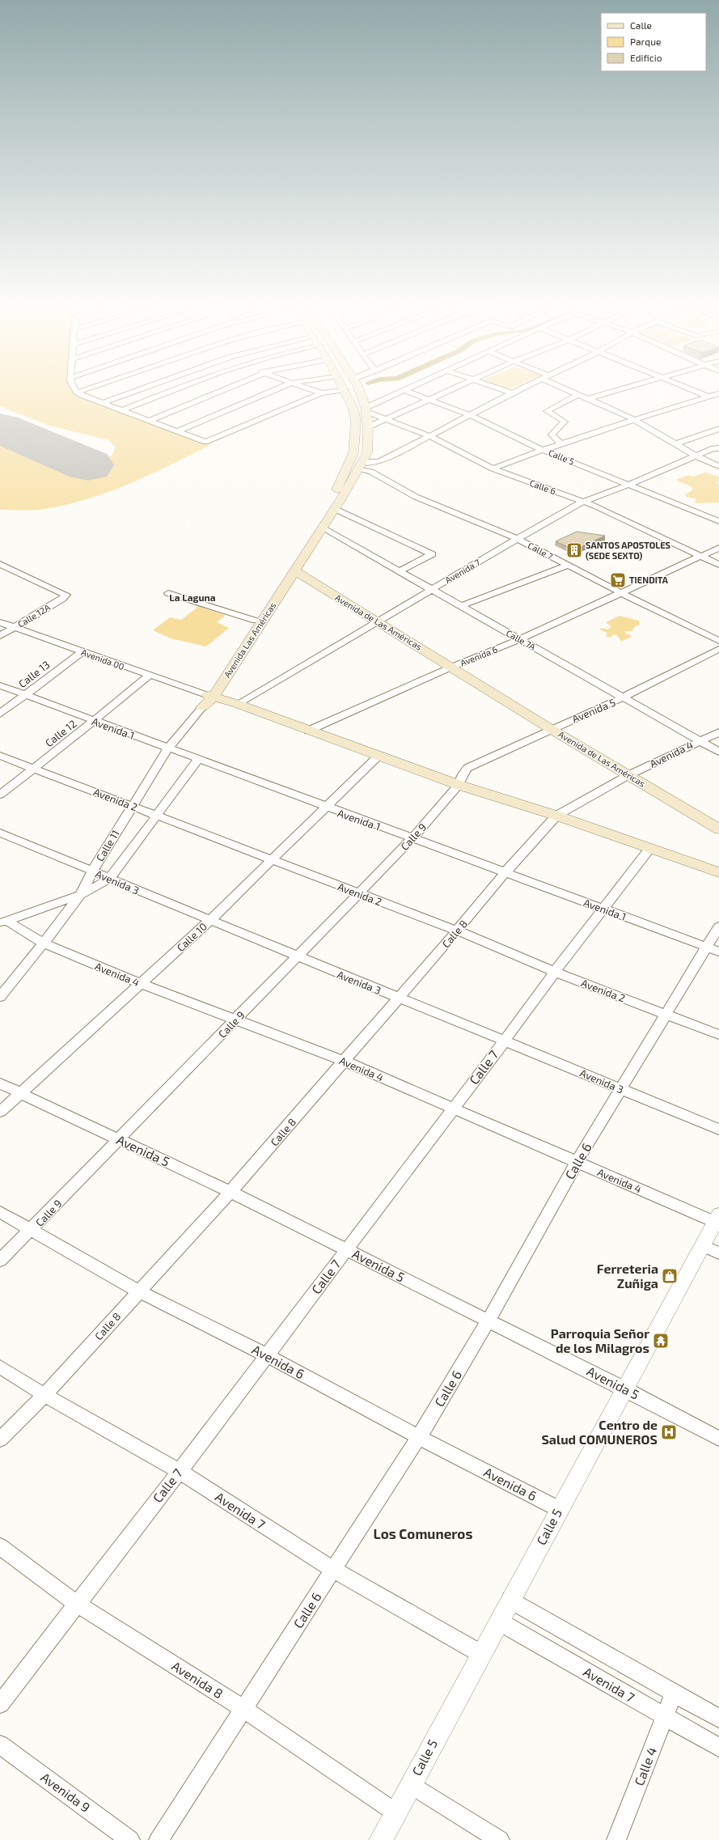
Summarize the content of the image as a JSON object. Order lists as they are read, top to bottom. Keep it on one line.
{"streets":{"main road":["Avenida de Las Américas","Avenida Las Américas"],"street":["Calle 5","Calle 6","Calle 7","Avenida 7","Calle 12A","Calle 7A","Avenida 6","Avenida 00","Calle 13","Avenida 5","Avenida 1","Calle 12","Avenida 4","Avenida 2","Calle 9","Calle 11","Avenida 3","Calle 8","Calle 10","Avenida 8","Calle 4","Avenida 9"]},"crossings":[["Calle 5","Avenida 7"],["Calle 5","Avenida 6"],["Calle 5","Avenida 5"],["Calle 5","Avenida 4"],["Calle 5","Avenida 8"],["Calle 6","Avenida 7"],["Calle 6","Avenida 6"],["Calle 6","Avenida 5"],["Calle 6","Avenida 1"],["Calle 6","Avenida 4"],["Calle 6","Avenida 2"],["Calle 6","Avenida 3"],["Calle 6","Avenida 8"],["Calle 7","Avenida 7"],["Calle 7","Avenida 6"],["Calle 7","Avenida 5"],["Calle 7","Avenida 1"],["Calle 7","Avenida 4"],["Calle 7","Avenida 2"],["Calle 7","Avenida 3"],["Calle 7","Avenida 8"],["Avenida 7","Avenida de Las Américas"],["Avenida 7","Calle 7A"],["Avenida 7","Calle 8"],["Avenida 7","Calle 4"],["Calle 12A","Avenida 00"],["Avenida de Las Américas","Avenida Las Américas"],["Avenida de Las Américas","Avenida 6"],["Avenida de Las Américas","Avenida 5"],["Avenida de Las Américas","Avenida 4"],["Avenida Las Américas","Avenida 00"],["Avenida Las Américas","Calle 11"],["Calle 7A","Avenida 6"],["Calle 7A","Avenida 5"],["Calle 7A","Avenida 4"],["Avenida 6","Calle 9"],["Avenida 6","Calle 8"],["Avenida 00","Calle 13"],["Avenida 00","Calle 12"],["Avenida 00","Calle 11"],["Calle 13","Avenida 1"],["Avenida 5","Calle 9"],["Avenida 5","Calle 8"],["Avenida 5","Calle 10"],["Avenida 1","Calle 12"],["Avenida 1","Calle 9"],["Avenida 1","Calle 11"],["Avenida 1","Calle 8"],["Avenida 1","Calle 10"],["Calle 12","Avenida 2"],["Avenida 4","Calle 9"],["Avenida 4","Calle 11"],["Avenida 4","Calle 8"],["Avenida 4","Calle 10"],["Avenida 2","Calle 9"],["Avenida 2","Calle 11"],["Avenida 2","Calle 8"],["Avenida 2","Calle 10"],["Calle 9","Avenida 3"],["Calle 11","Avenida 3"],["Avenida 3","Calle 8"],["Avenida 3","Calle 10"]],"districts":["La Laguna","Los Comuneros"],"places":{"building":["SANTOS APOSTOLES (SEDE SEXTO)"],"supermarket":["TIENDITA"],"shop":["Ferreteria Zuñiga"],"temple":["Parroquia Señor de los Milagros"],"hospital":["Centro de Salud COMUNEROS"]},"legend":["Calle","Parque","Edificio"]}
